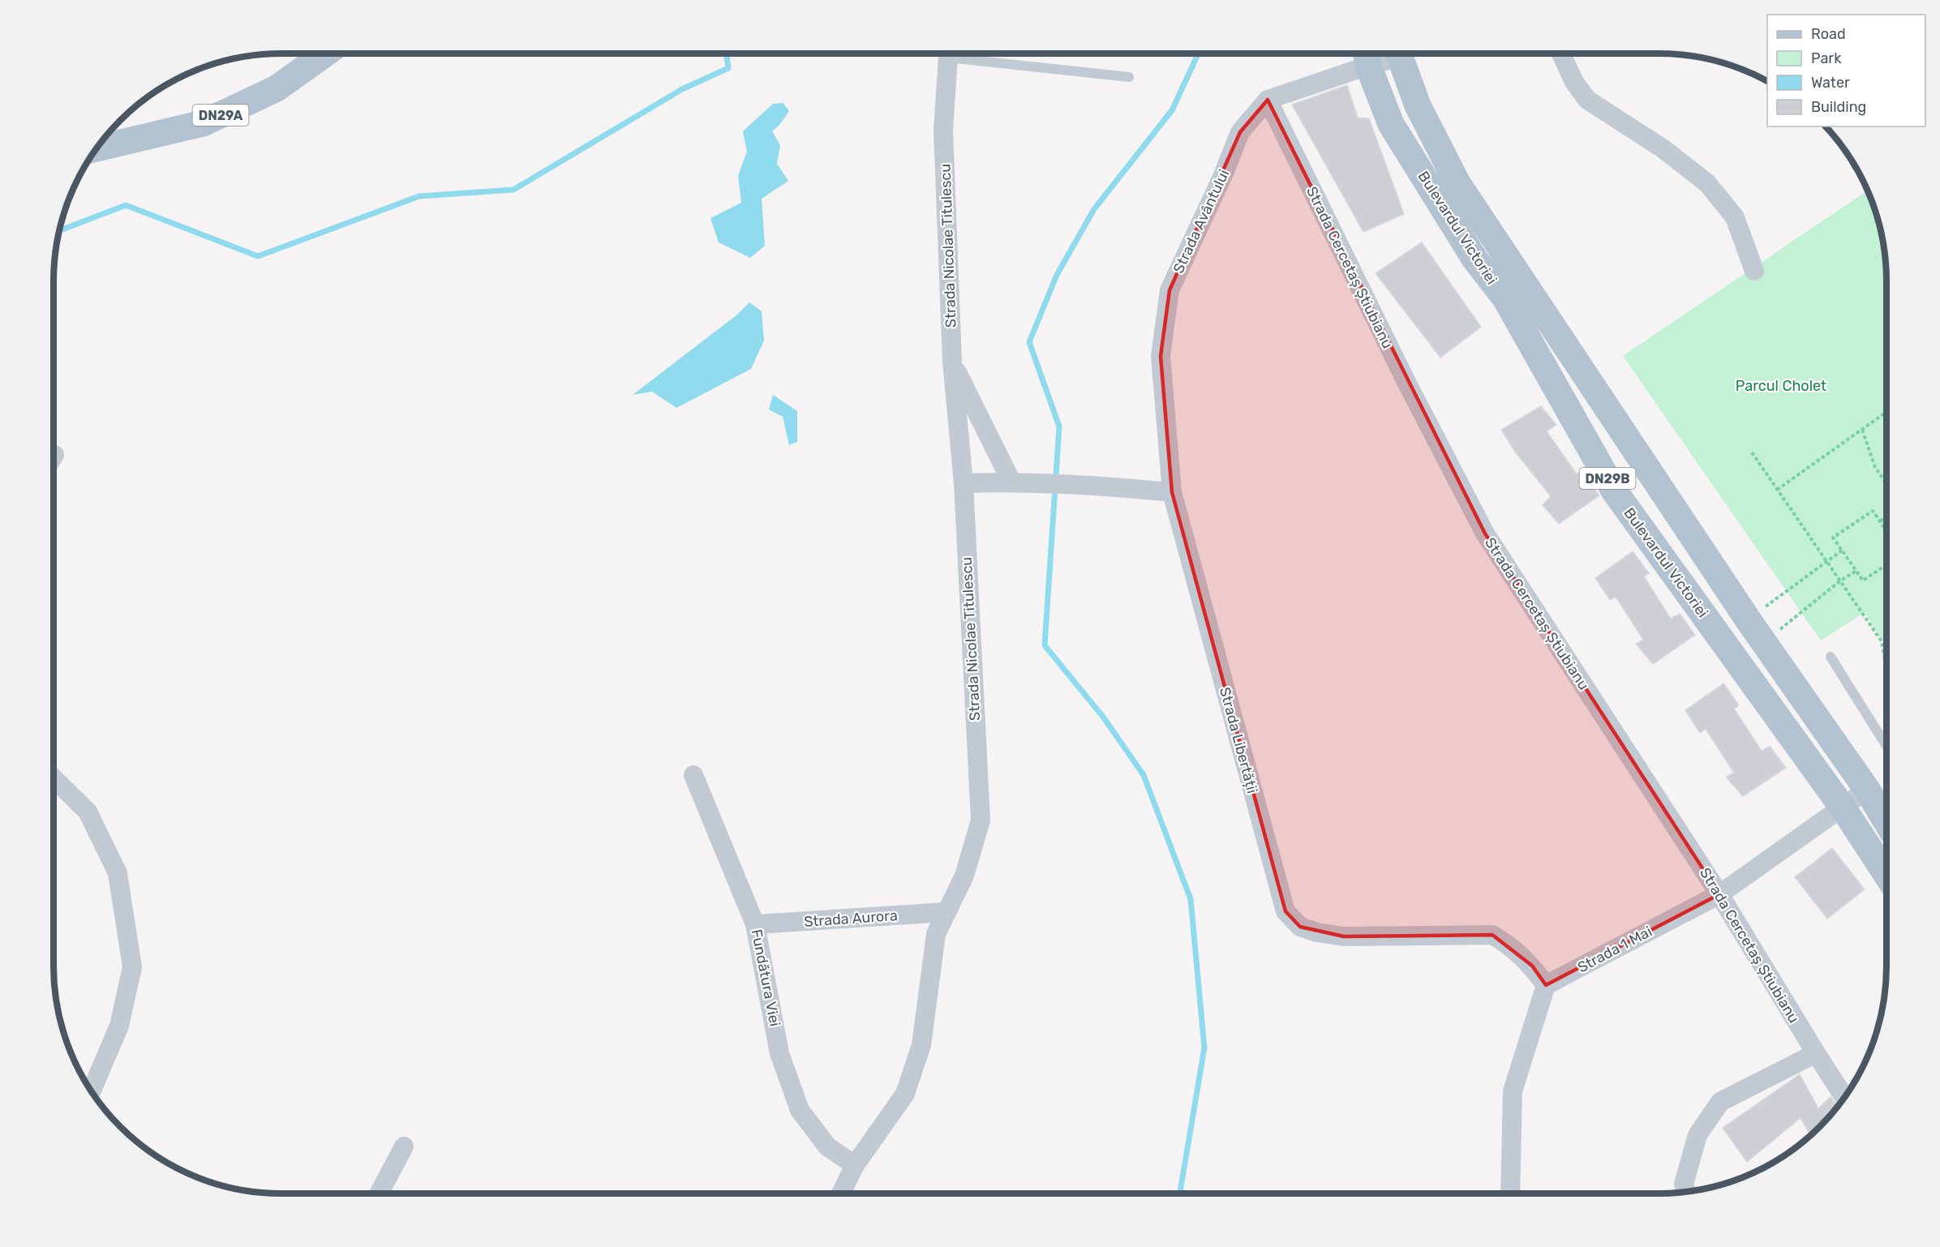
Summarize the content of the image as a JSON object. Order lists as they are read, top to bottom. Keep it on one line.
{"streets":{"main road":["DN29A","Bulevardul Victoriei","DN29B"],"street":["Strada Avântului","Strada Nicolae Titulescu","Strada Cercetaș Știubianu","Strada Libertății","Strada Aurora","Strada 1 Mai","Fundătura Viei"]},"crossings":[["Strada Avântului","Strada Cercetaș Știubianu"],["Strada Avântului","Strada Libertății"],["Bulevardul Victoriei","Strada 1 Mai"],["Strada Nicolae Titulescu","Strada Aurora"],["Strada Nicolae Titulescu","Fundătura Viei"],["Strada Cercetaș Știubianu","Strada 1 Mai"],["Strada Libertății","Strada 1 Mai"],["Strada Aurora","Fundătura Viei"]],"parks":["Parcul Cholet"],"legend":["Road","Park","Water","Building"]}
